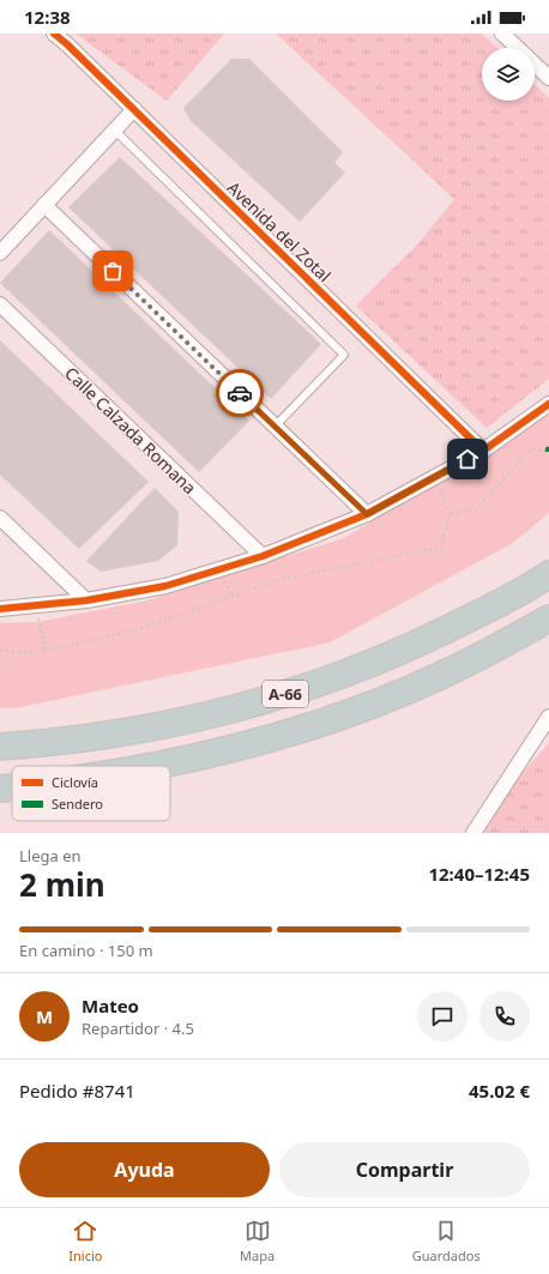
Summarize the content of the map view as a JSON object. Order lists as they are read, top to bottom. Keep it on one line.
{"streets":{"highway":["A-66"],"street":["Avenida del Zotal","Calle Calzada Romana"]},"legend":["Ciclovía","Sendero"],"page":{"status":"12:38","heading":["2 min","Llega en","12:40–12:45"],"panel":["Mateo","Repartidor · 4.5","Pedido #8741","45.02 €"],"bar":"En camino · 150 m","round":"M","buttons":["Ayuda","Compartir"],"tabs":["Inicio","Mapa","Guardados"]}}
